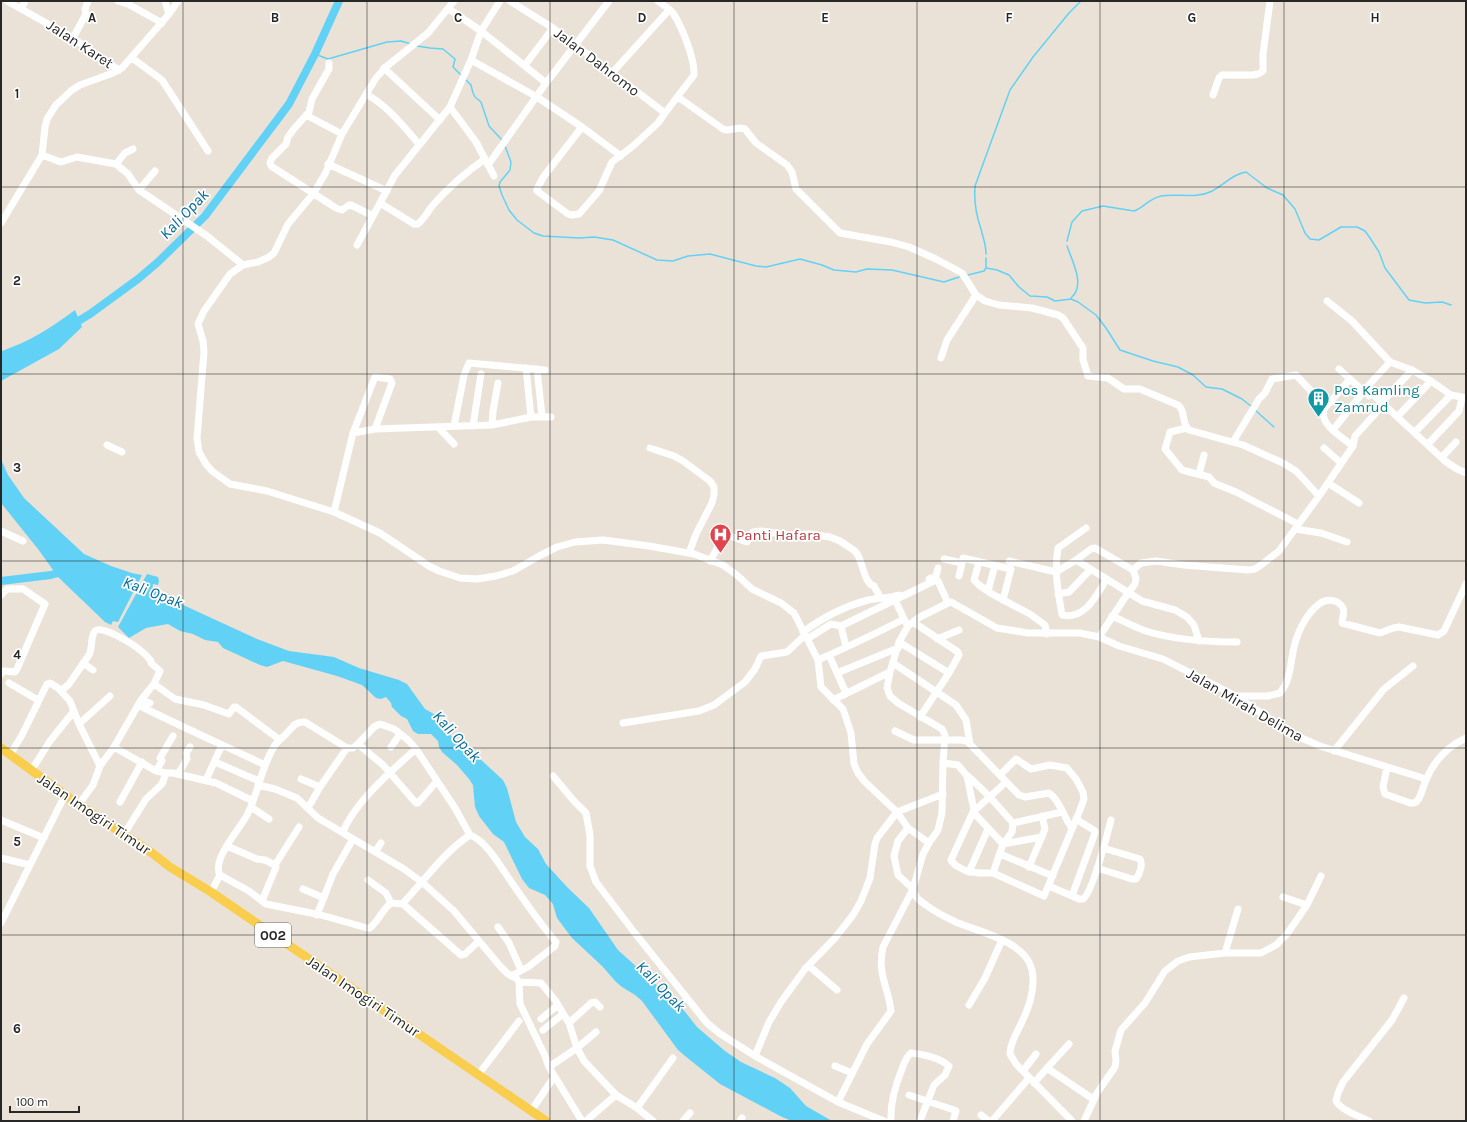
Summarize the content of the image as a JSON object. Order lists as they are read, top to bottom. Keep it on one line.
{"streets":{"main road":["Jalan Imogiri Timur","002"],"street":["Jalan Karet","Jalan Dahromo","Jalan Mirah Delima"]},"water":["Kali Opak"],"places":{"building":["Pos Kamling Zamrud"],"hospital":["Panti Hafara"]},"scale_bar":"100 m","grid":{"columns":["A","B","C","D","E","F","G","H"],"rows":["1","2","3","4","5","6"]}}
